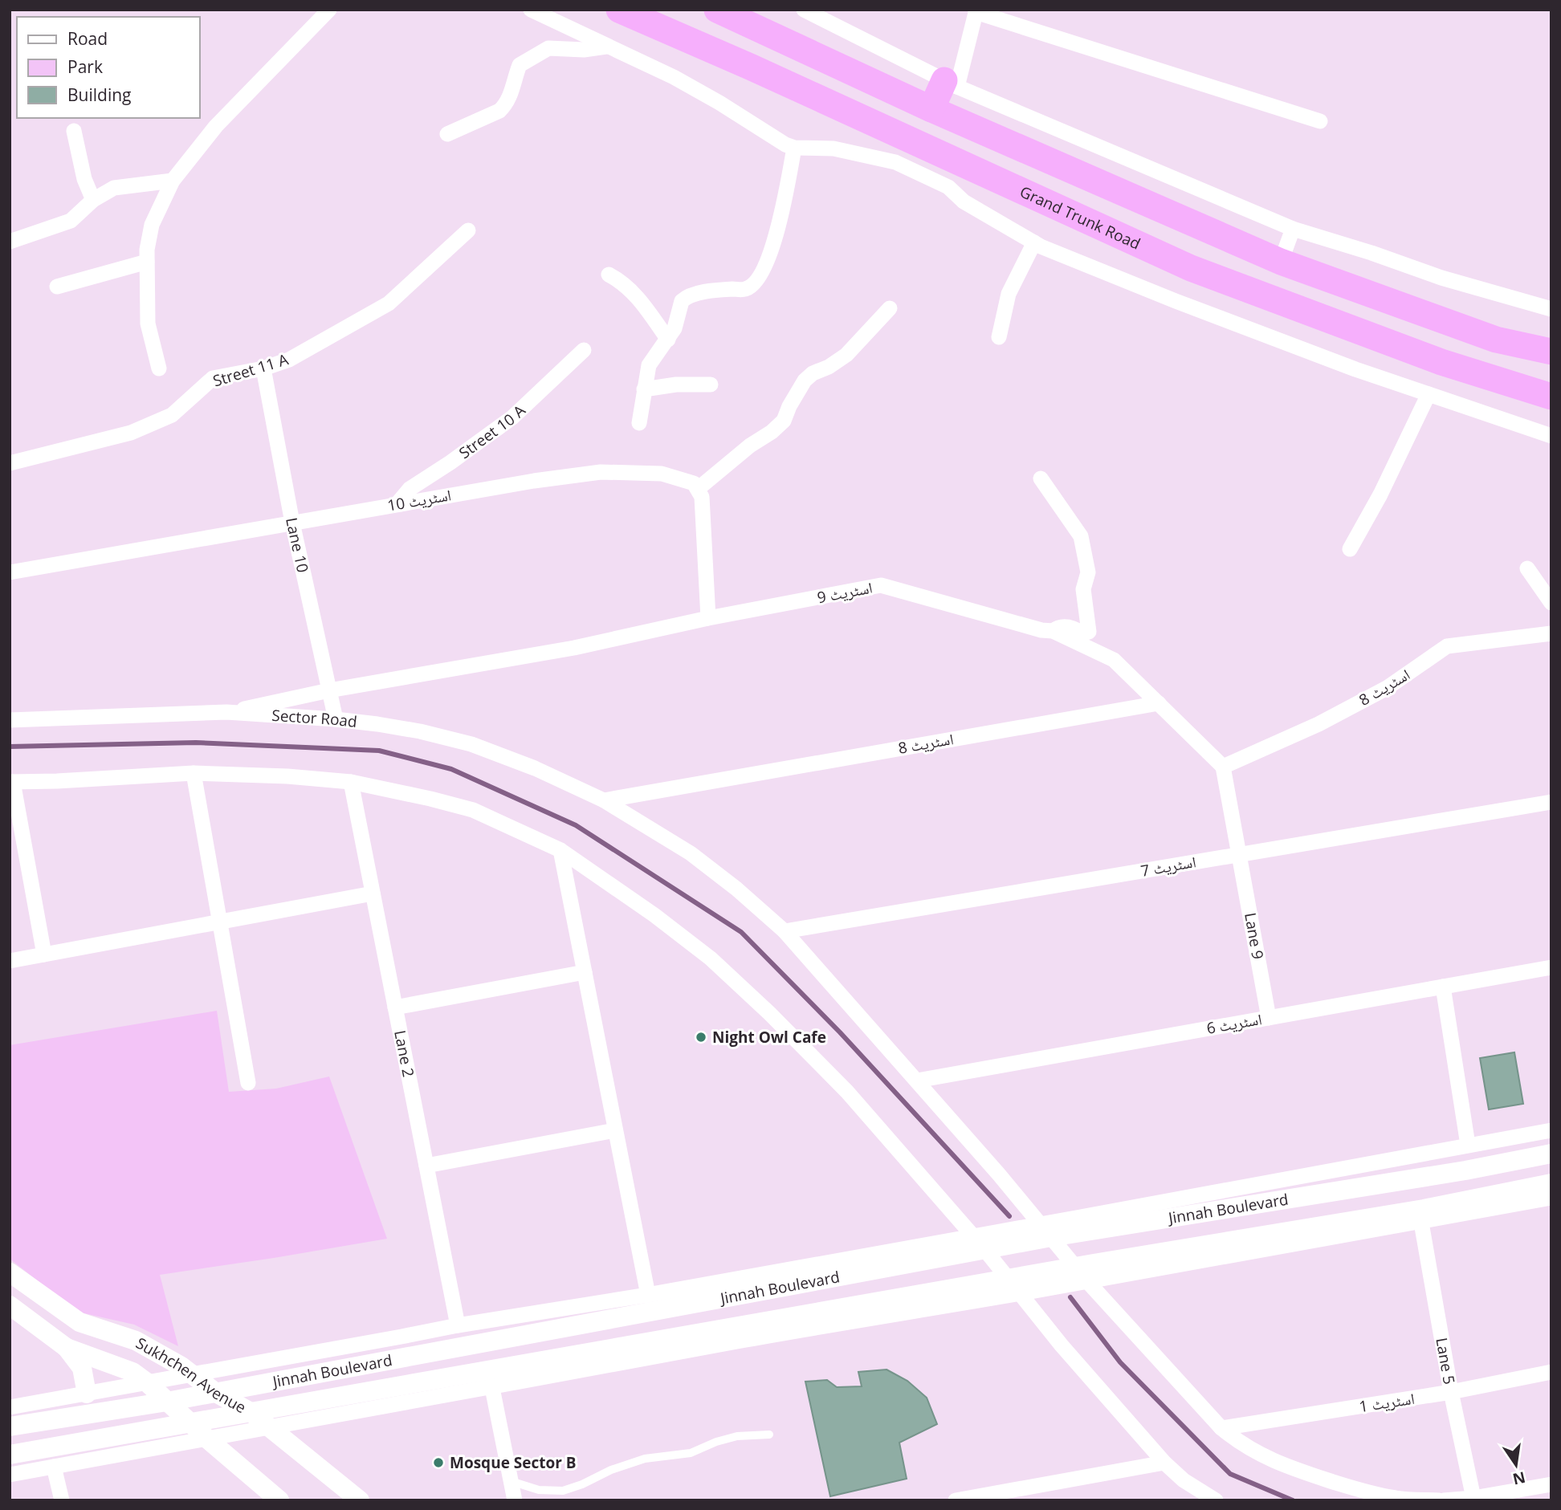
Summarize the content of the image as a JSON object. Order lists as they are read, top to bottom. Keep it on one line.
{"streets":{"highway":["Grand Trunk Road"],"street":["Street 11 A","Street 10 A","اسٹریٹ 10","Lane 10","اسٹریٹ 9","اسٹریٹ 8","Sector Road","اسٹریٹ 7","Lane 9","اسٹریٹ 6","Lane 2","Jinnah Boulevard","Lane 5","Sukhchen Avenue","اسٹریٹ 1"]},"crossings":[["Street 11 A","Lane 10"],["Street 10 A","اسٹریٹ 10"],["اسٹریٹ 10","Lane 10"],["Lane 10","اسٹریٹ 9"],["Lane 10","Sector Road"],["اسٹریٹ 9","اسٹریٹ 8"],["اسٹریٹ 9","Sector Road"],["اسٹریٹ 8","Sector Road"],["Sector Road","اسٹریٹ 7"],["Sector Road","اسٹریٹ 6"],["Sector Road","Jinnah Boulevard"],["Sector Road","اسٹریٹ 1"],["اسٹریٹ 7","Lane 9"],["Lane 9","اسٹریٹ 6"],["Jinnah Boulevard","Sukhchen Avenue"],["Lane 5","اسٹریٹ 1"]],"places":["Night Owl Cafe","Mosque Sector B"],"legend":["Road","Park","Building"],"north":"bottom"}
